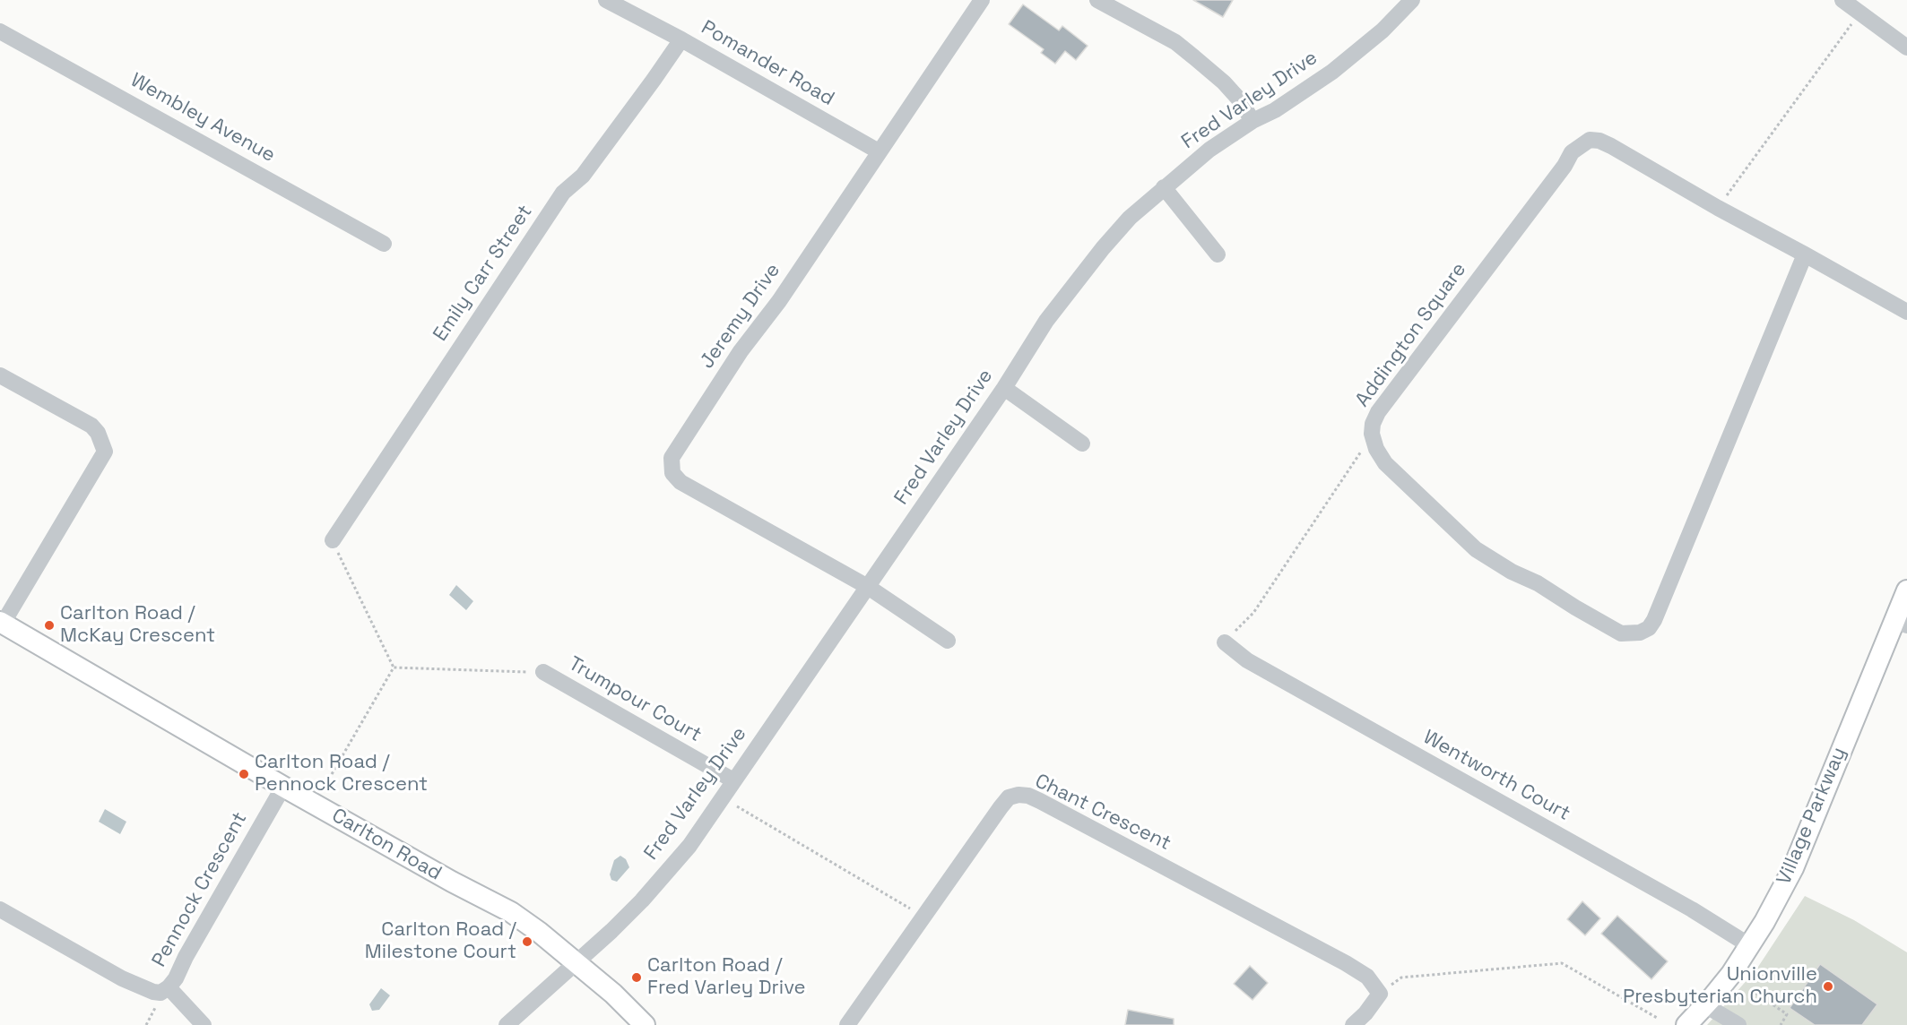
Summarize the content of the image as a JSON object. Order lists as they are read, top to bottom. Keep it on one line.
{"streets":{"main road":["Village Parkway","Carlton Road"],"street":["Pomander Road","Fred Varley Drive","Wembley Avenue","Emily Carr Street","Jeremy Drive","Addington Square","Trumpour Court","Wentworth Court","Chant Crescent","Pennock Crescent"]},"crossings":[["Pomander Road","Emily Carr Street"],["Pomander Road","Jeremy Drive"],["Fred Varley Drive","Jeremy Drive"],["Fred Varley Drive","Trumpour Court"],["Fred Varley Drive","Carlton Road"],["Wentworth Court","Village Parkway"],["Carlton Road","Pennock Crescent"]],"places":["Carlton Road / McKay Crescent","Carlton Road / Pennock Crescent","Carlton Road / Milestone Court","Carlton Road / Fred Varley Drive","Unionville Presbyterian Church"]}
